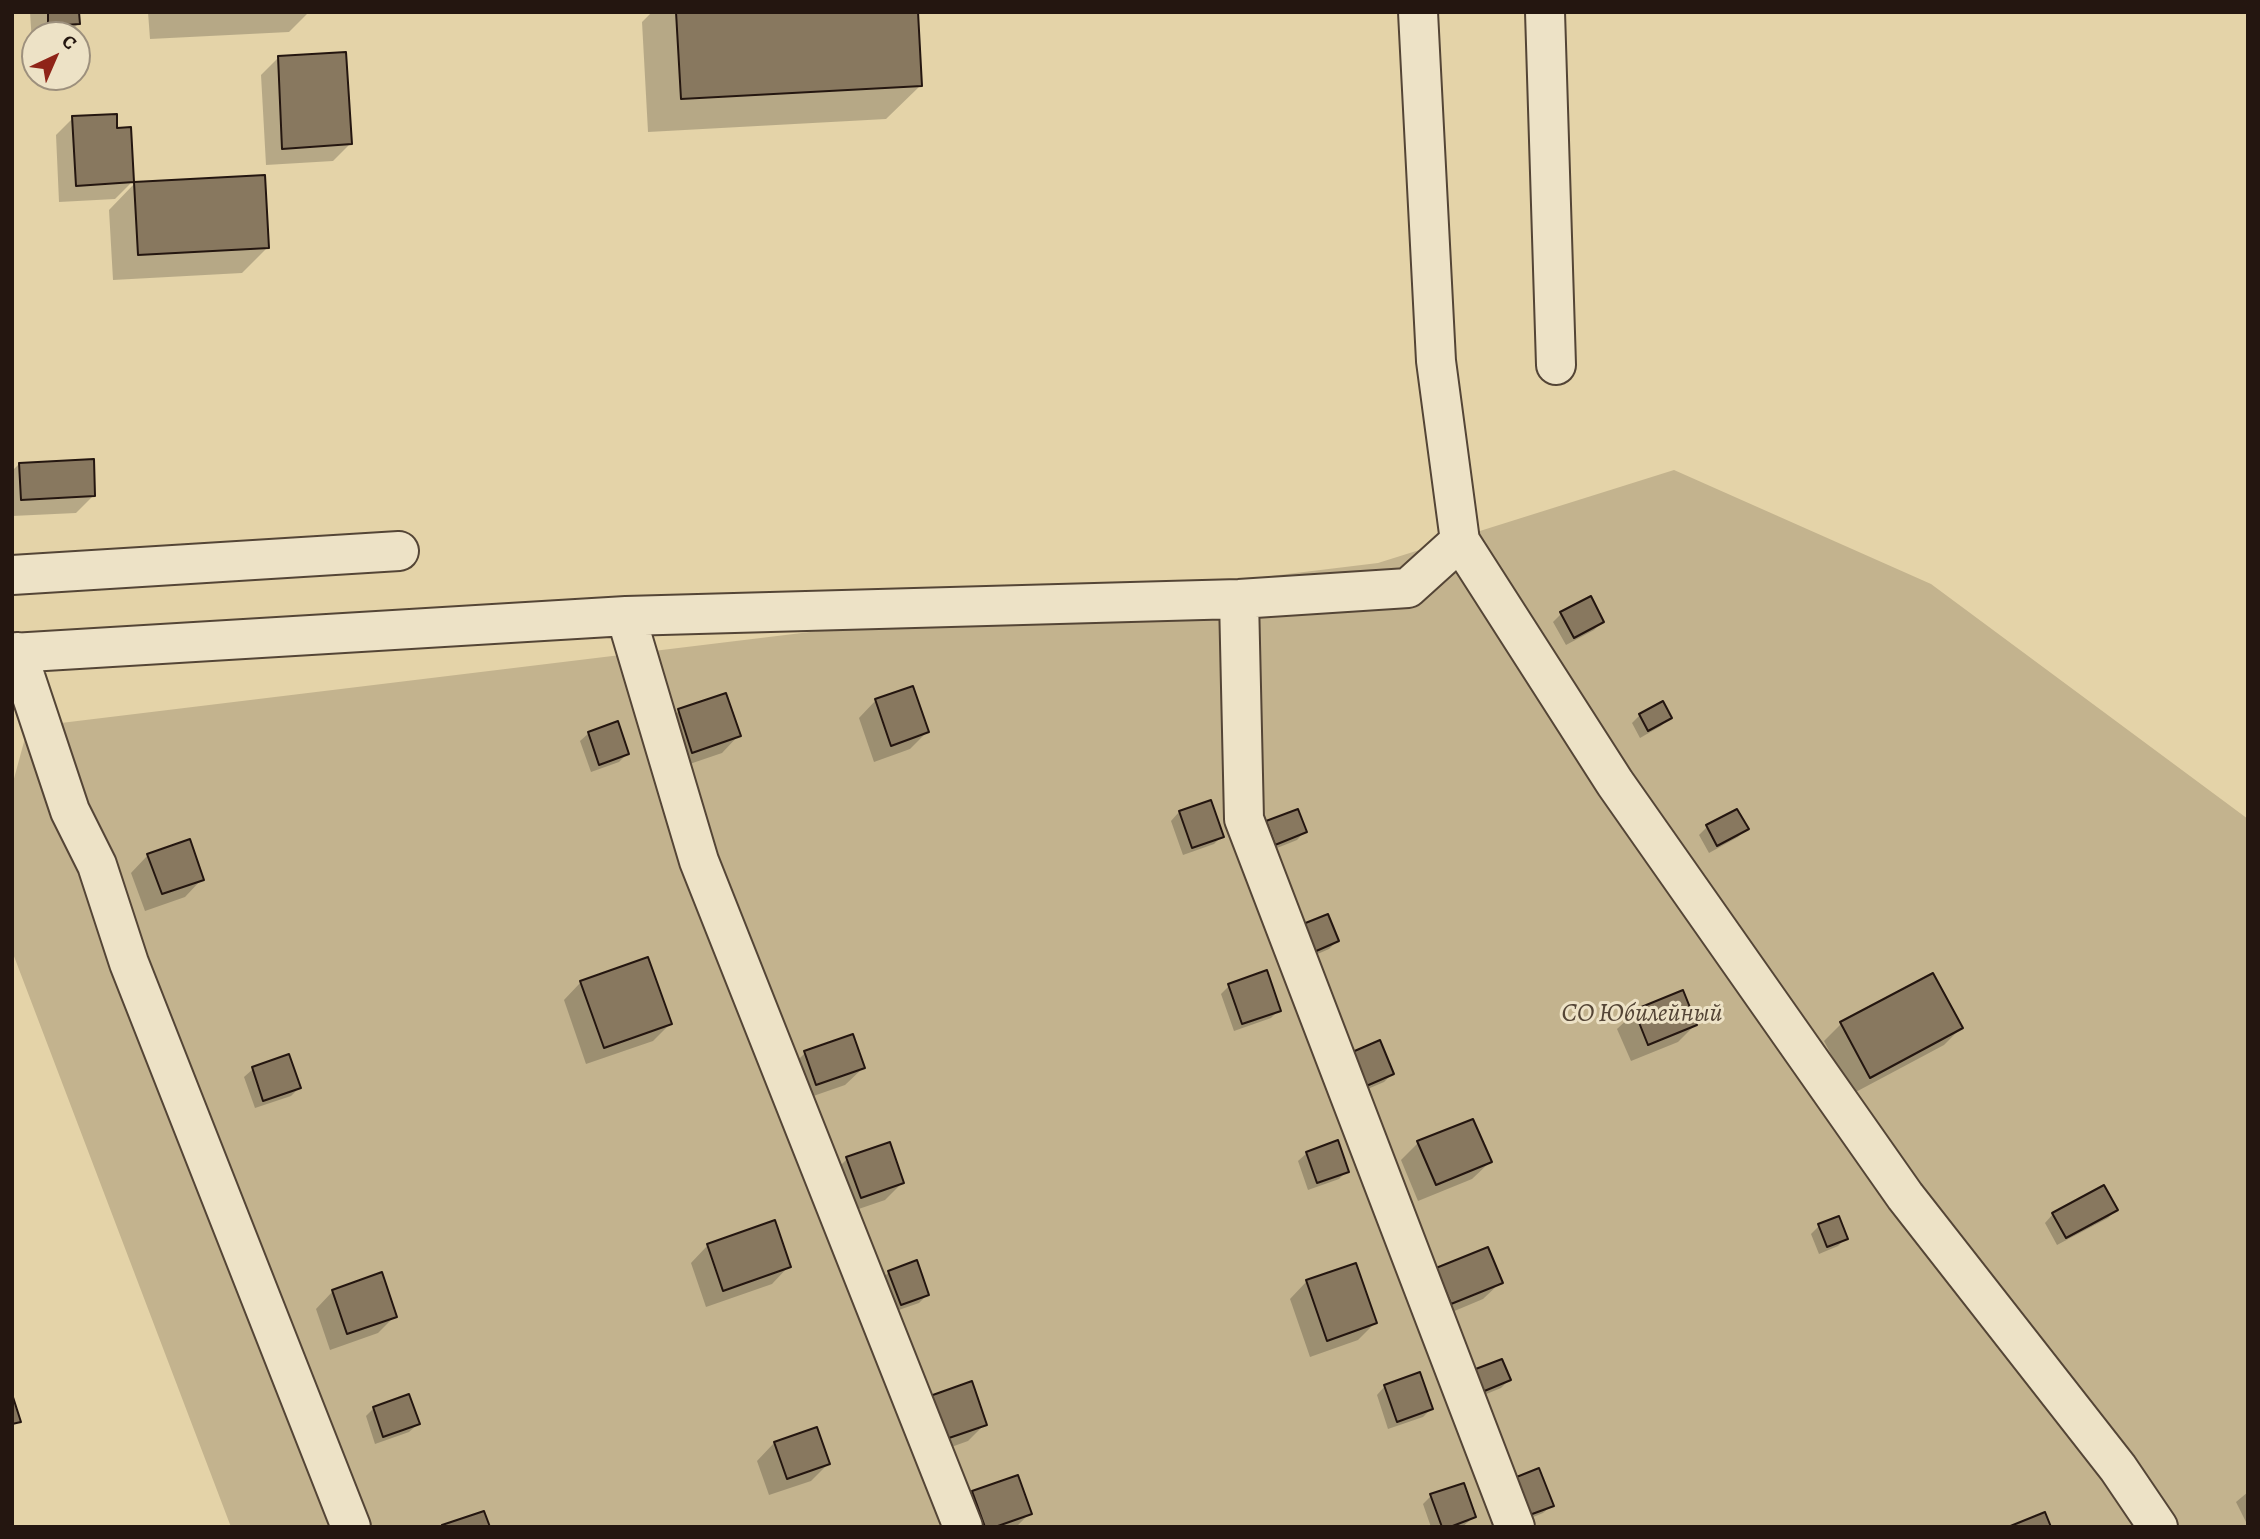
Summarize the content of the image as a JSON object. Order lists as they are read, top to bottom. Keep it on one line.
{"parks":["СО Юбилейный"],"north":"top right"}
